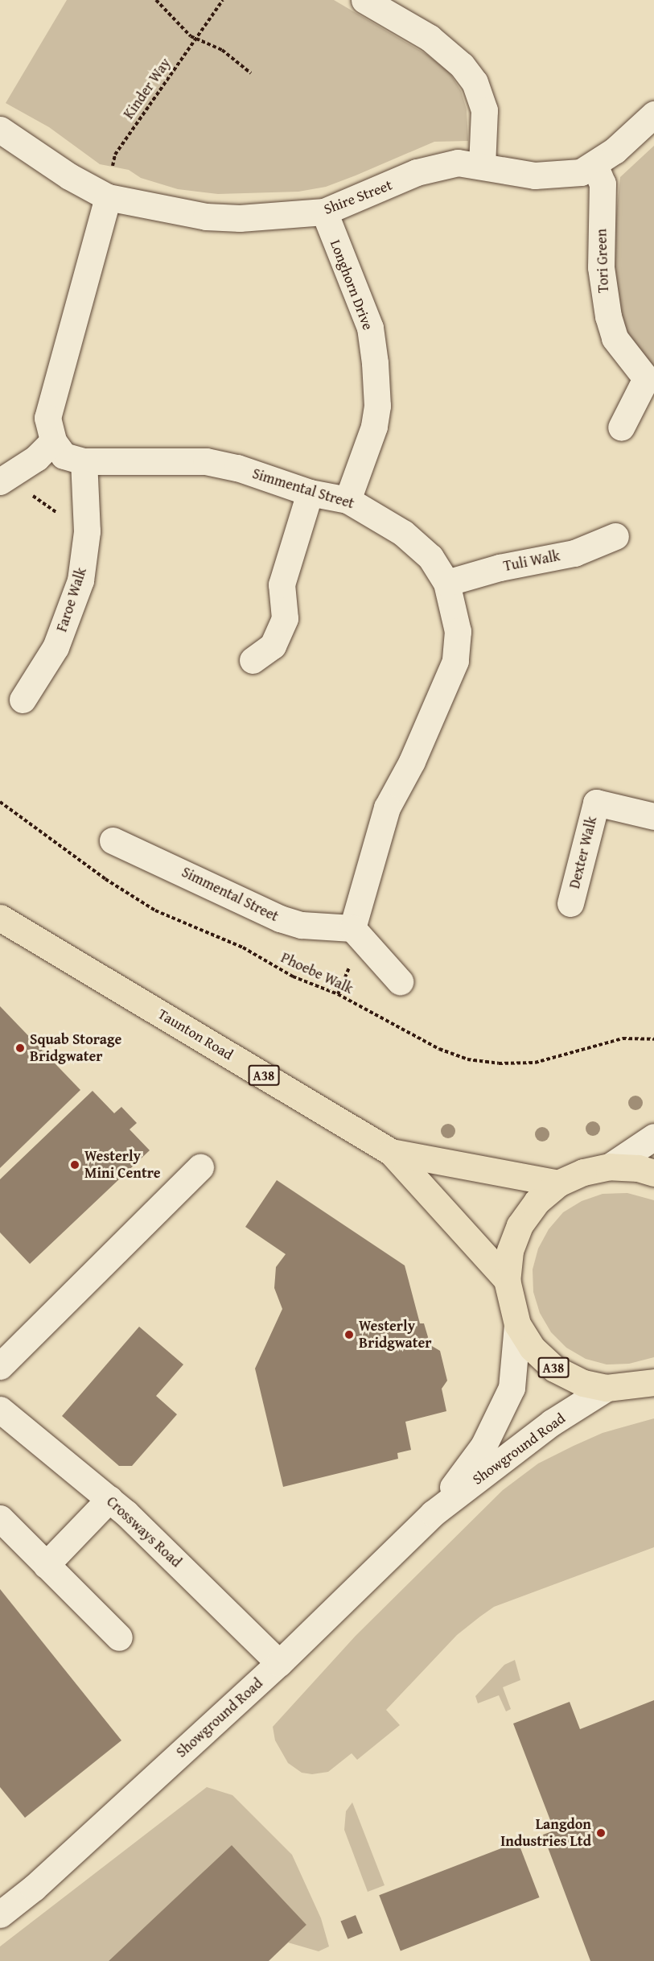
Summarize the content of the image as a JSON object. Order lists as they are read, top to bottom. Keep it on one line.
{"streets":{"main road":["Taunton Road","A38"],"street":["Shire Street","Tori Green","Longhorn Drive","Simmental Street","Tuli Walk","Faroe Walk","Dexter Walk","Showground Road","Crossways Road"],"path":["Kinder Way","Phoebe Walk"]},"crossings":[["Kinder Way","Shire Street"],["Shire Street","Tori Green"],["Shire Street","Longhorn Drive"],["Longhorn Drive","Simmental Street"],["Simmental Street","Tuli Walk"],["Simmental Street","Faroe Walk"],["Taunton Road","A38"],["A38","Showground Road"],["Showground Road","Crossways Road"]],"places":["Squab Storage Bridgwater","Westerly Mini Centre","Westerly Bridgwater","Langdon Industries Ltd"]}
